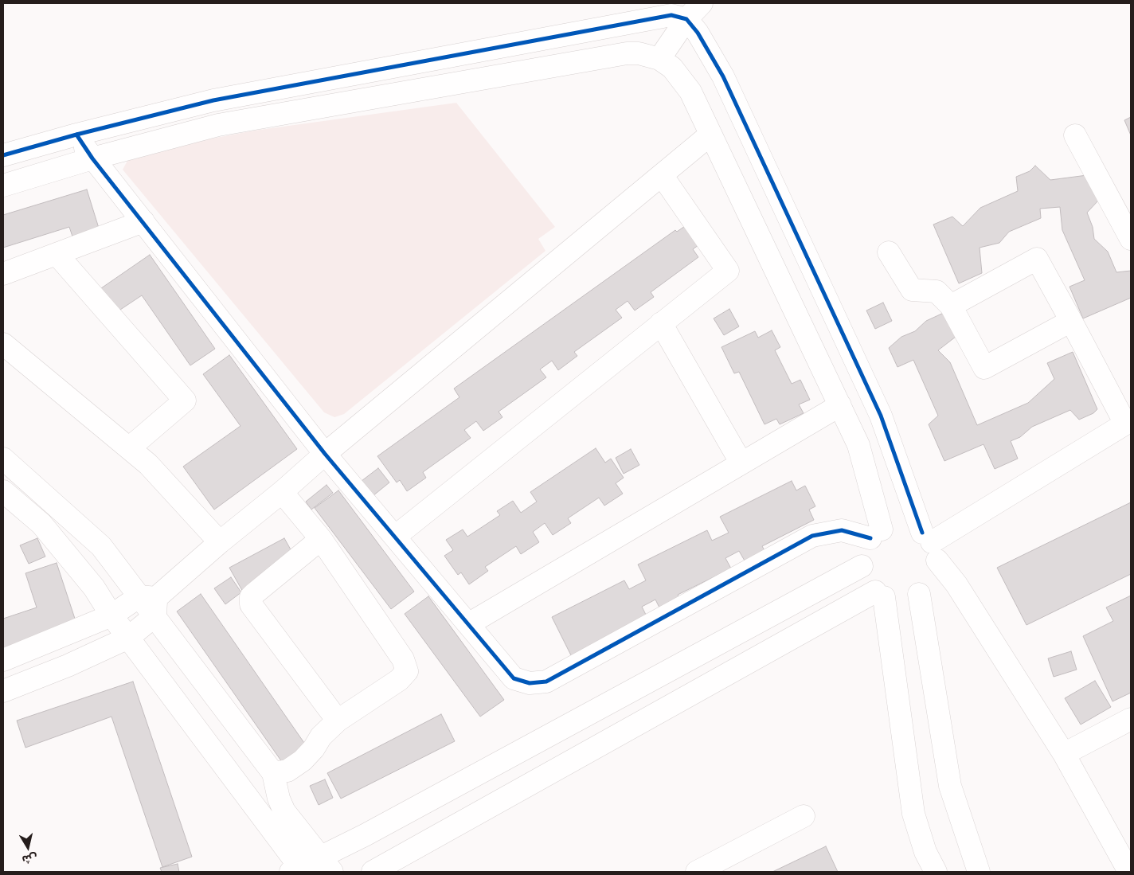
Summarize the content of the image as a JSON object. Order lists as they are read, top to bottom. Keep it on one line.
{"north":"bottom"}
